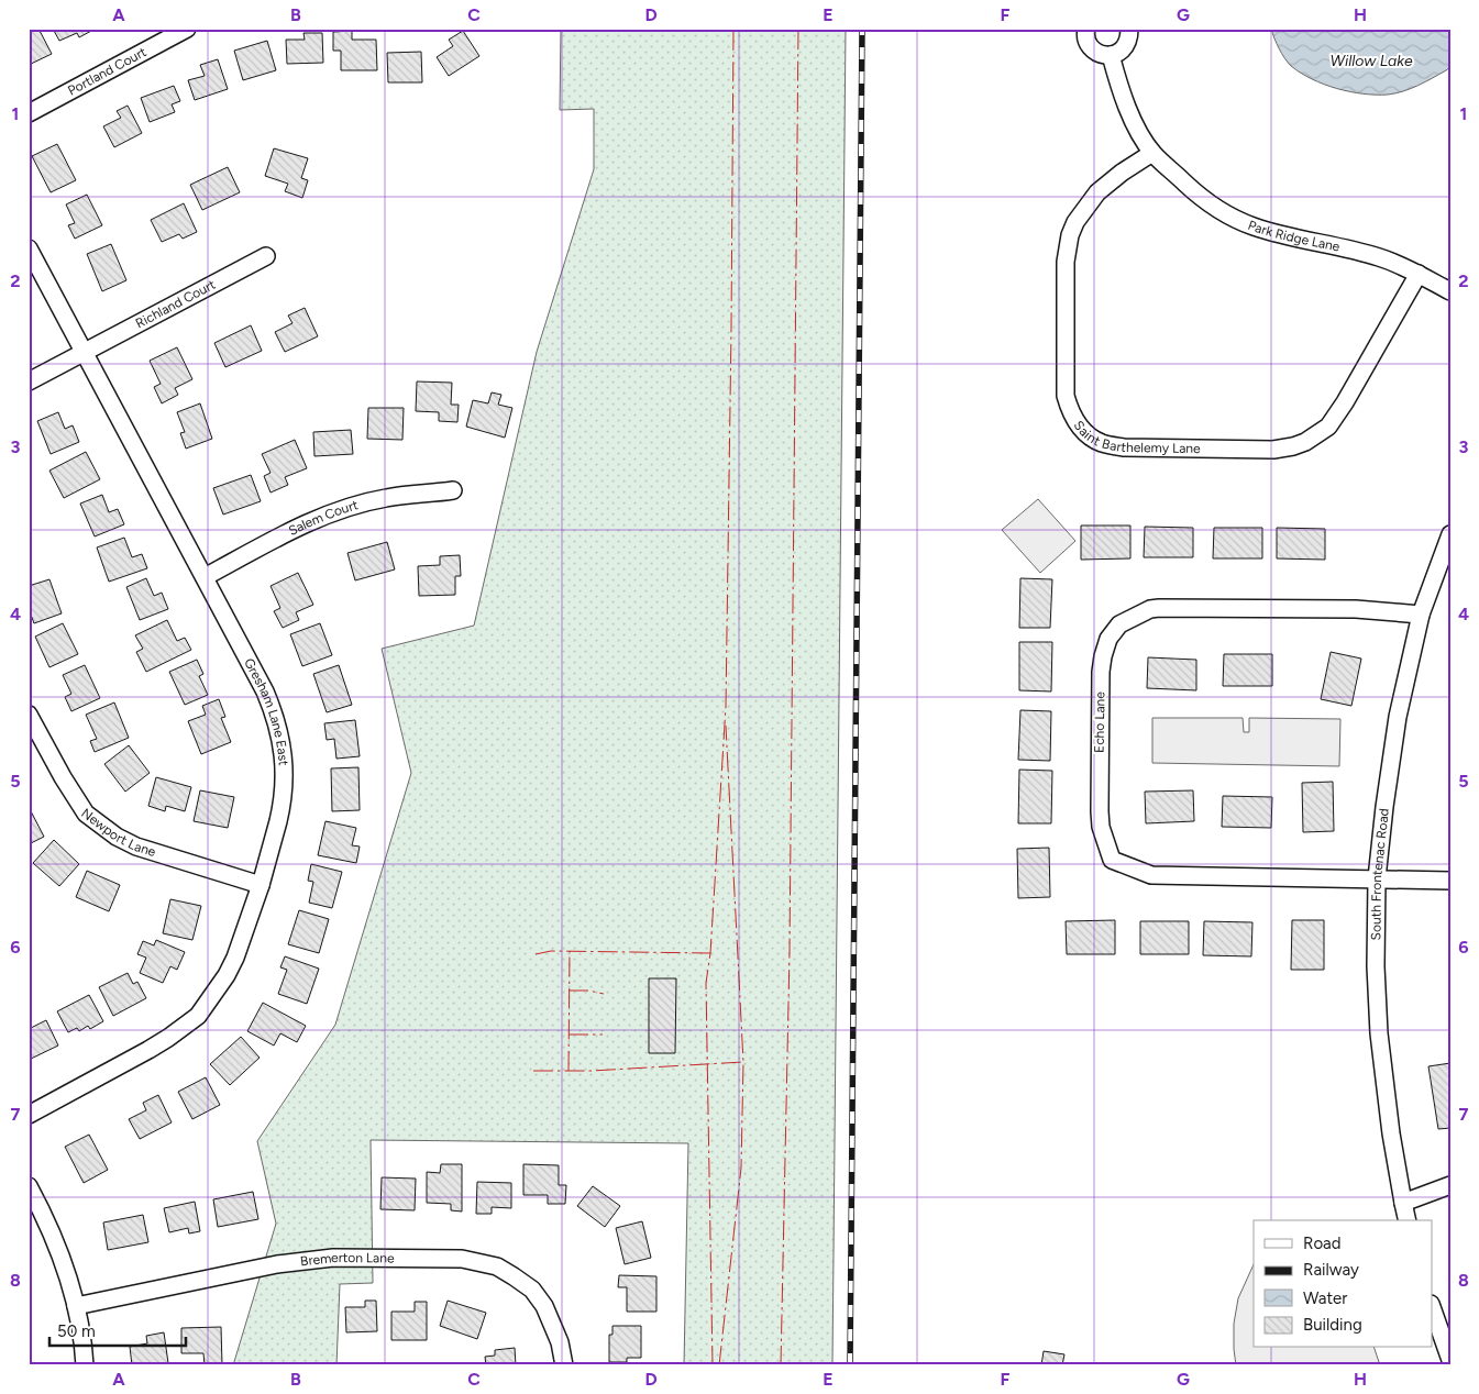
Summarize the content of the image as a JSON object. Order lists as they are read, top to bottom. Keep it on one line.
{"streets":{"street":["Portland Court","Park Ridge Lane","Richland Court","Saint Barthelemy Lane","Salem Court","Gresham Lane East","Echo Lane","Newport Lane","South Frontenac Road","Bremerton Lane"]},"crossings":[["Park Ridge Lane","Saint Barthelemy Lane"],["Richland Court","Gresham Lane East"],["Salem Court","Gresham Lane East"],["Gresham Lane East","Newport Lane"],["Echo Lane","South Frontenac Road"]],"water":["Willow Lake"],"legend":["Road","Railway","Water","Building"],"scale_bar":"50 m","grid":{"columns":["A","B","C","D","E","F","G","H"],"rows":["1","2","3","4","5","6","7","8"]}}
